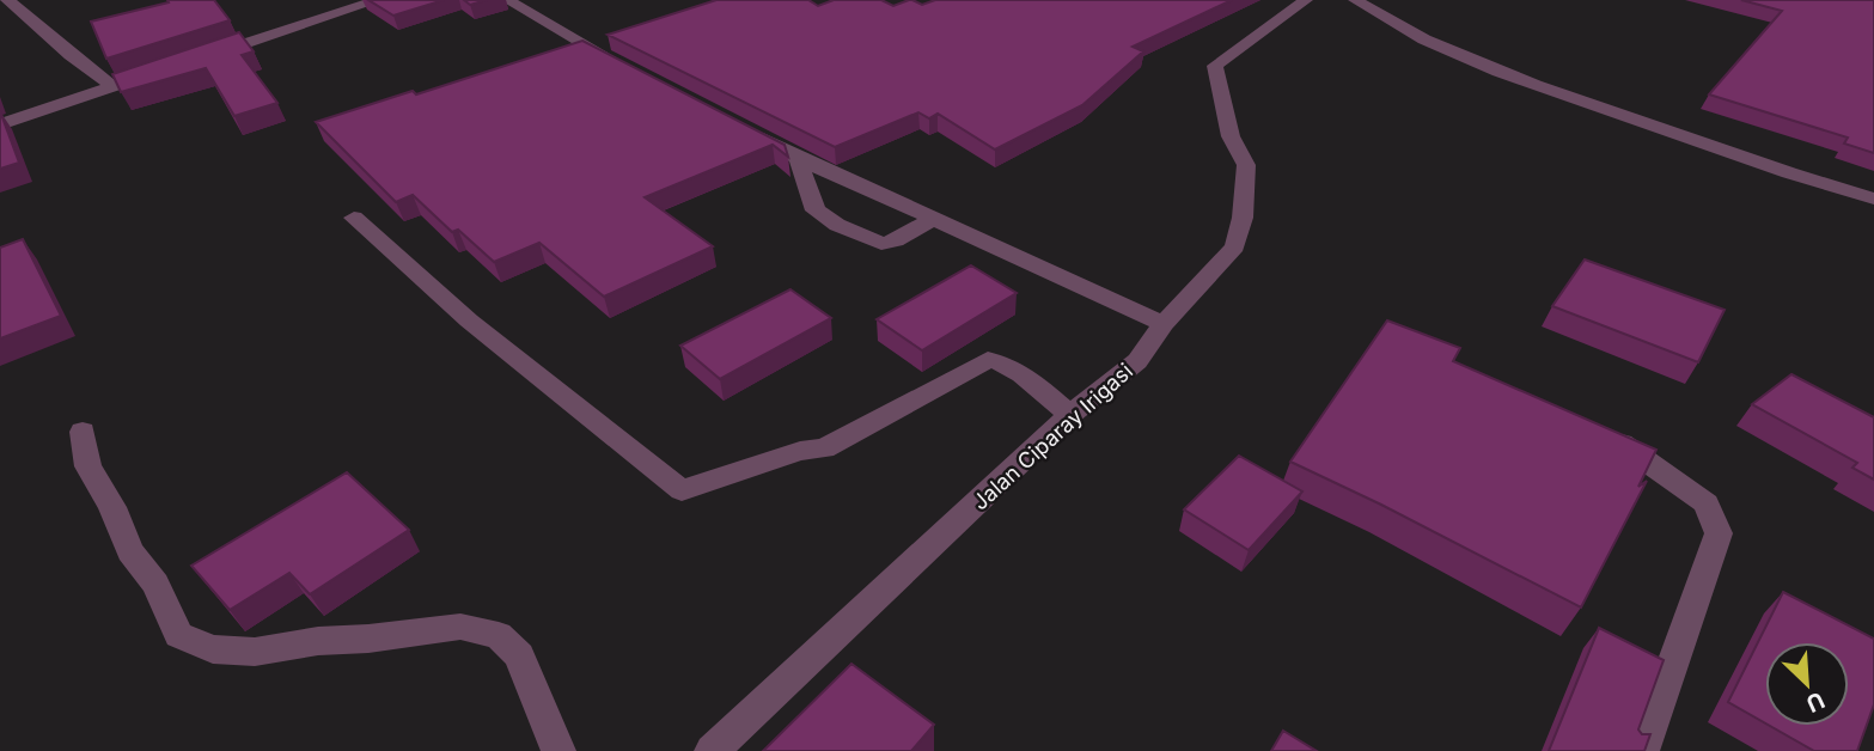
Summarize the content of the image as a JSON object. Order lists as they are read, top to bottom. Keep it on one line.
{"streets":{"street":["Jalan Ciparay Irigasi"]},"north":"bottom right"}
